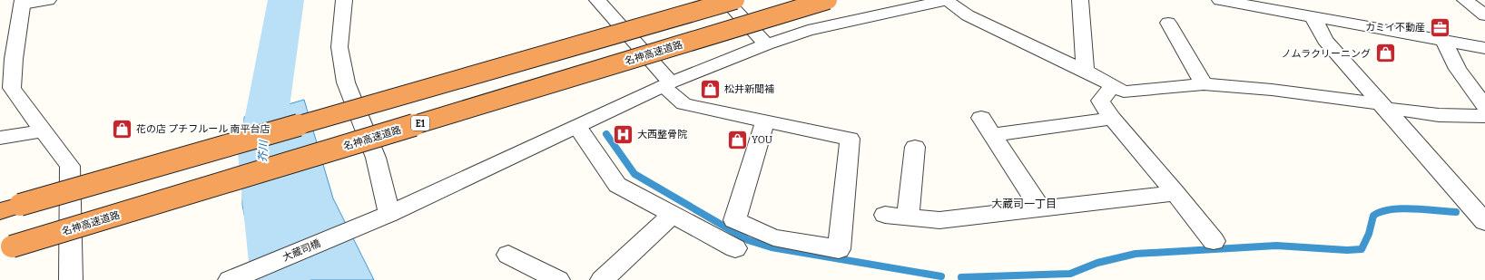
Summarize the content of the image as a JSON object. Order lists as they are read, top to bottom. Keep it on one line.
{"streets":{"highway":["名神高速道路","E1"],"street":["大蔵司橋"]},"districts":["大蔵司一丁目"],"water":["芥川"],"places":{"office":["カミイ不動産"],"shop":["ノムラクリーニング","松井新聞補","花の店 プチフルール 南平台店","YOU"],"hospital":["大西整骨院"]}}
